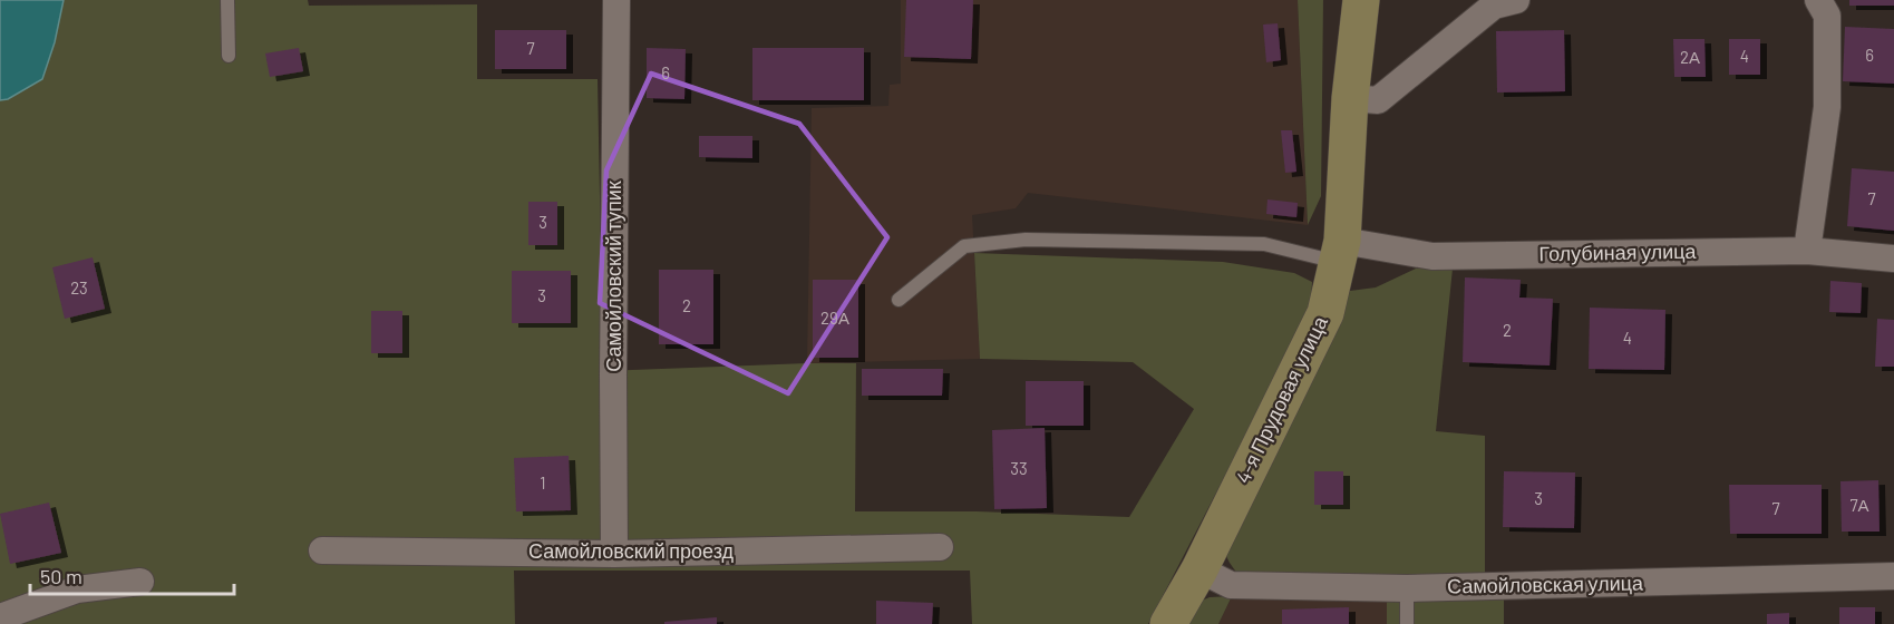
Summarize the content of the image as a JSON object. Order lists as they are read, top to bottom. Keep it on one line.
{"streets":{"main road":["4-я Прудовая улица"],"street":["Голубиная улица","Самойловский тупик","Самойловский проезд","Самойловская улица"]},"crossings":[["Голубиная улица","4-я Прудовая улица"],["Самойловский тупик","Самойловский проезд"],["4-я Прудовая улица","Самойловская улица"]],"house_numbers":["7","6","4","2А","6","7","3","23","3","2","29А","2","4","33","1","3","7А","7"],"scale_bar":"50 m"}
